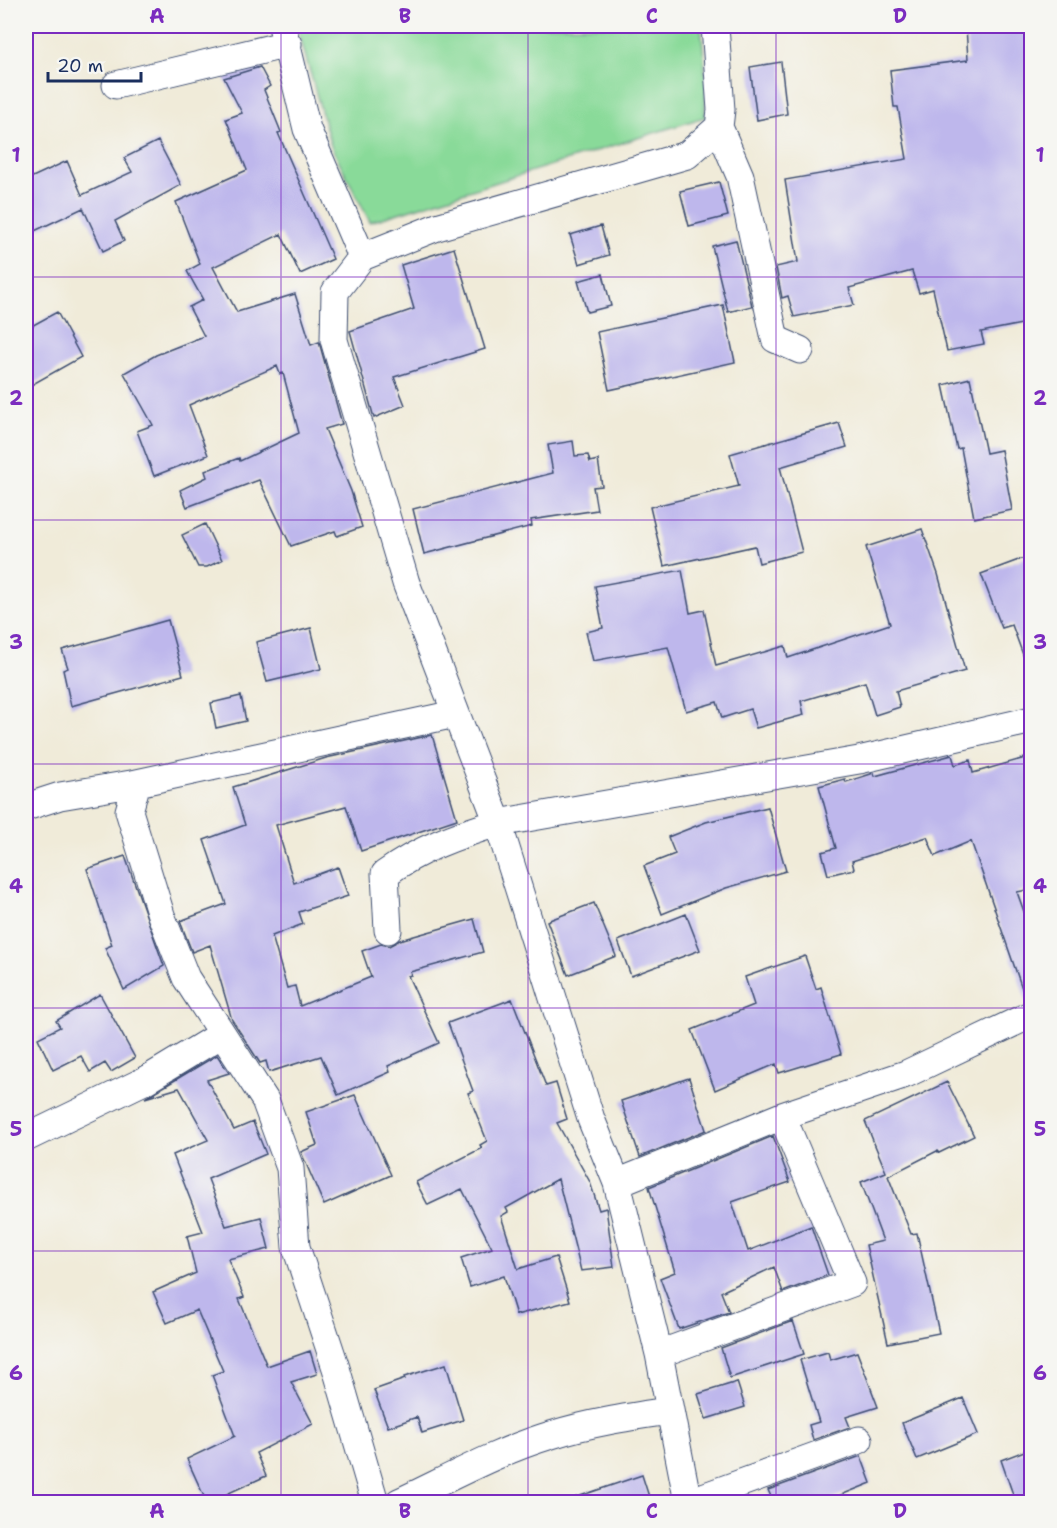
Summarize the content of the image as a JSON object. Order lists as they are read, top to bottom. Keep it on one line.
{"scale_bar":"20 m","grid":{"columns":["A","B","C","D"],"rows":["1","2","3","4","5","6"]}}
